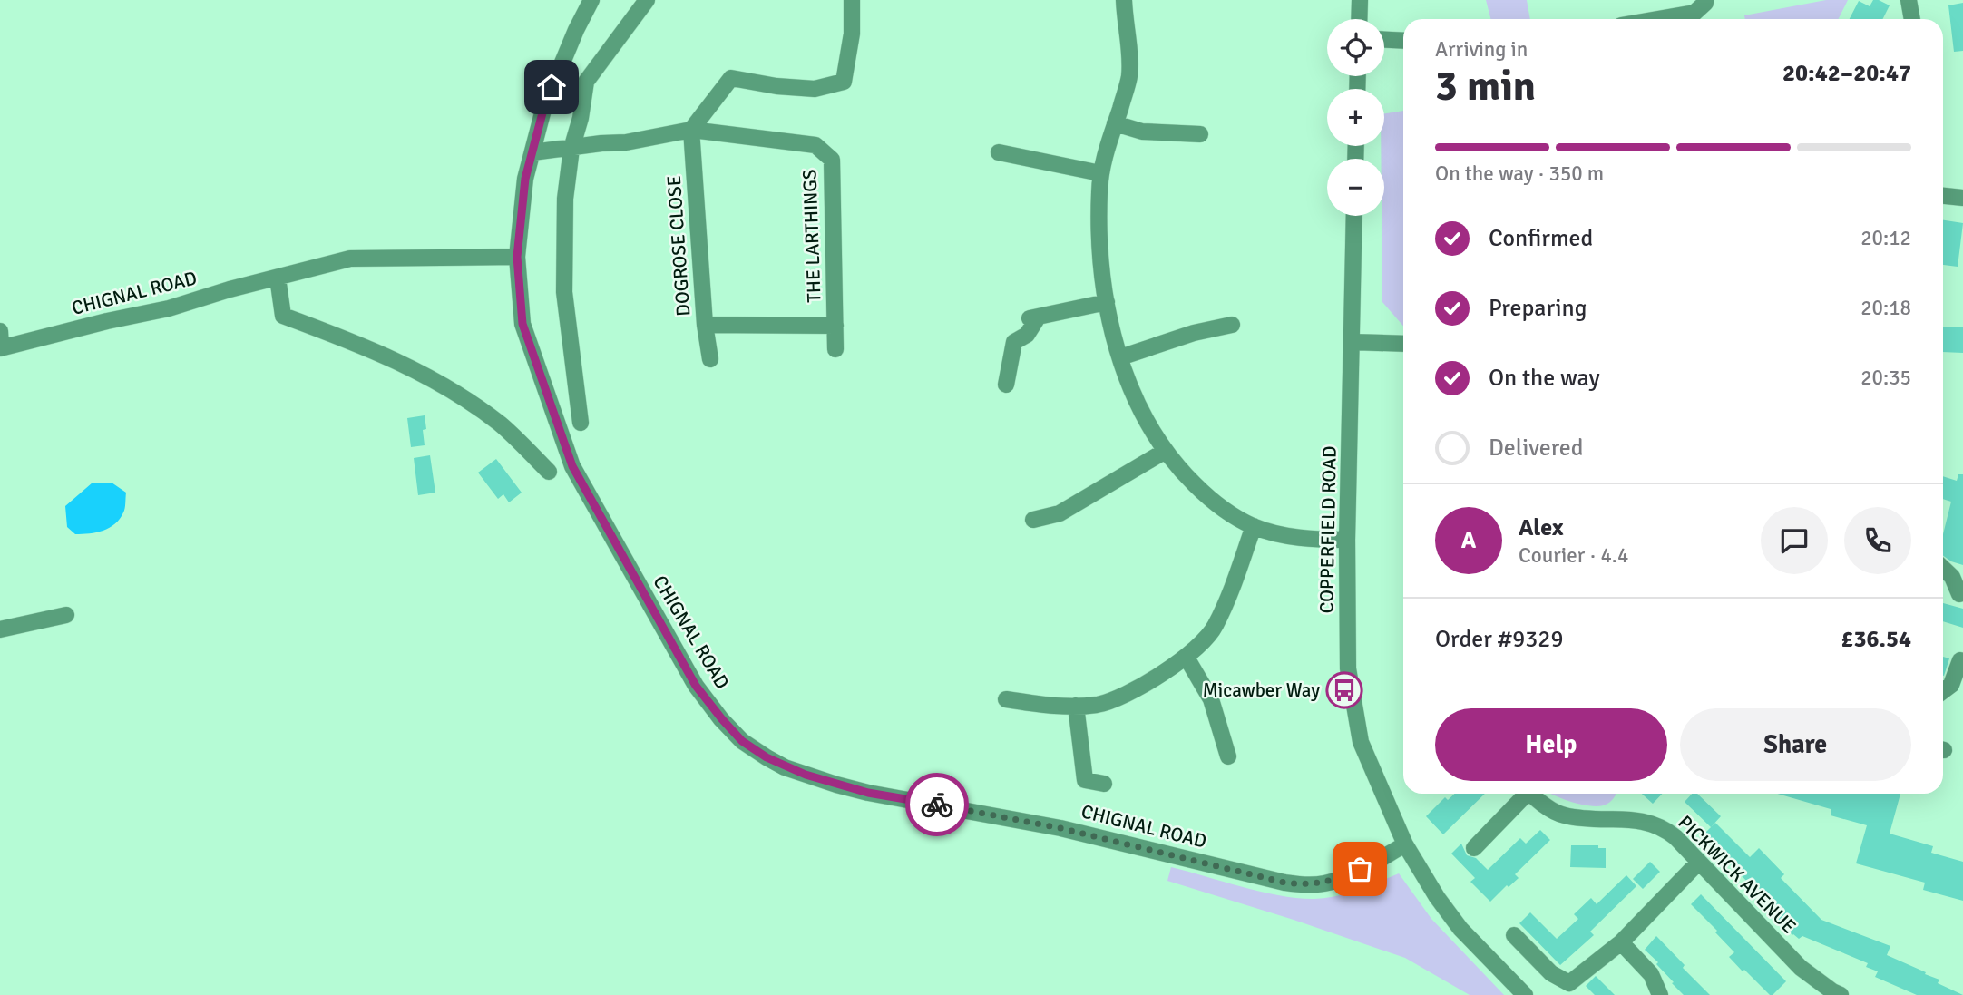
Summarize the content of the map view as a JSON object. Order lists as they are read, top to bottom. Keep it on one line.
{"streets":{"street":["THE LARTHINGS","DOGROSE CLOSE","CHIGNAL ROAD","COPPERFIELD ROAD","PICKWICK AVENUE"]},"crossings":[["THE LARTHINGS","DOGROSE CLOSE"],["CHIGNAL ROAD","COPPERFIELD ROAD"]],"places":{"bus stop":["Micawber Way"]},"page":{"map_buttons":["+","−"],"heading":["3 min","Arriving in","20:42–20:47"],"panel":["Alex","Courier · 4.4","Order #9329","£36.54"],"bar":"On the way · 350 m","list":[["Confirmed","20:12"],["Preparing","20:18"],["On the way","20:35"],"Delivered"],"round":"A","buttons":["Help","Share"]}}
